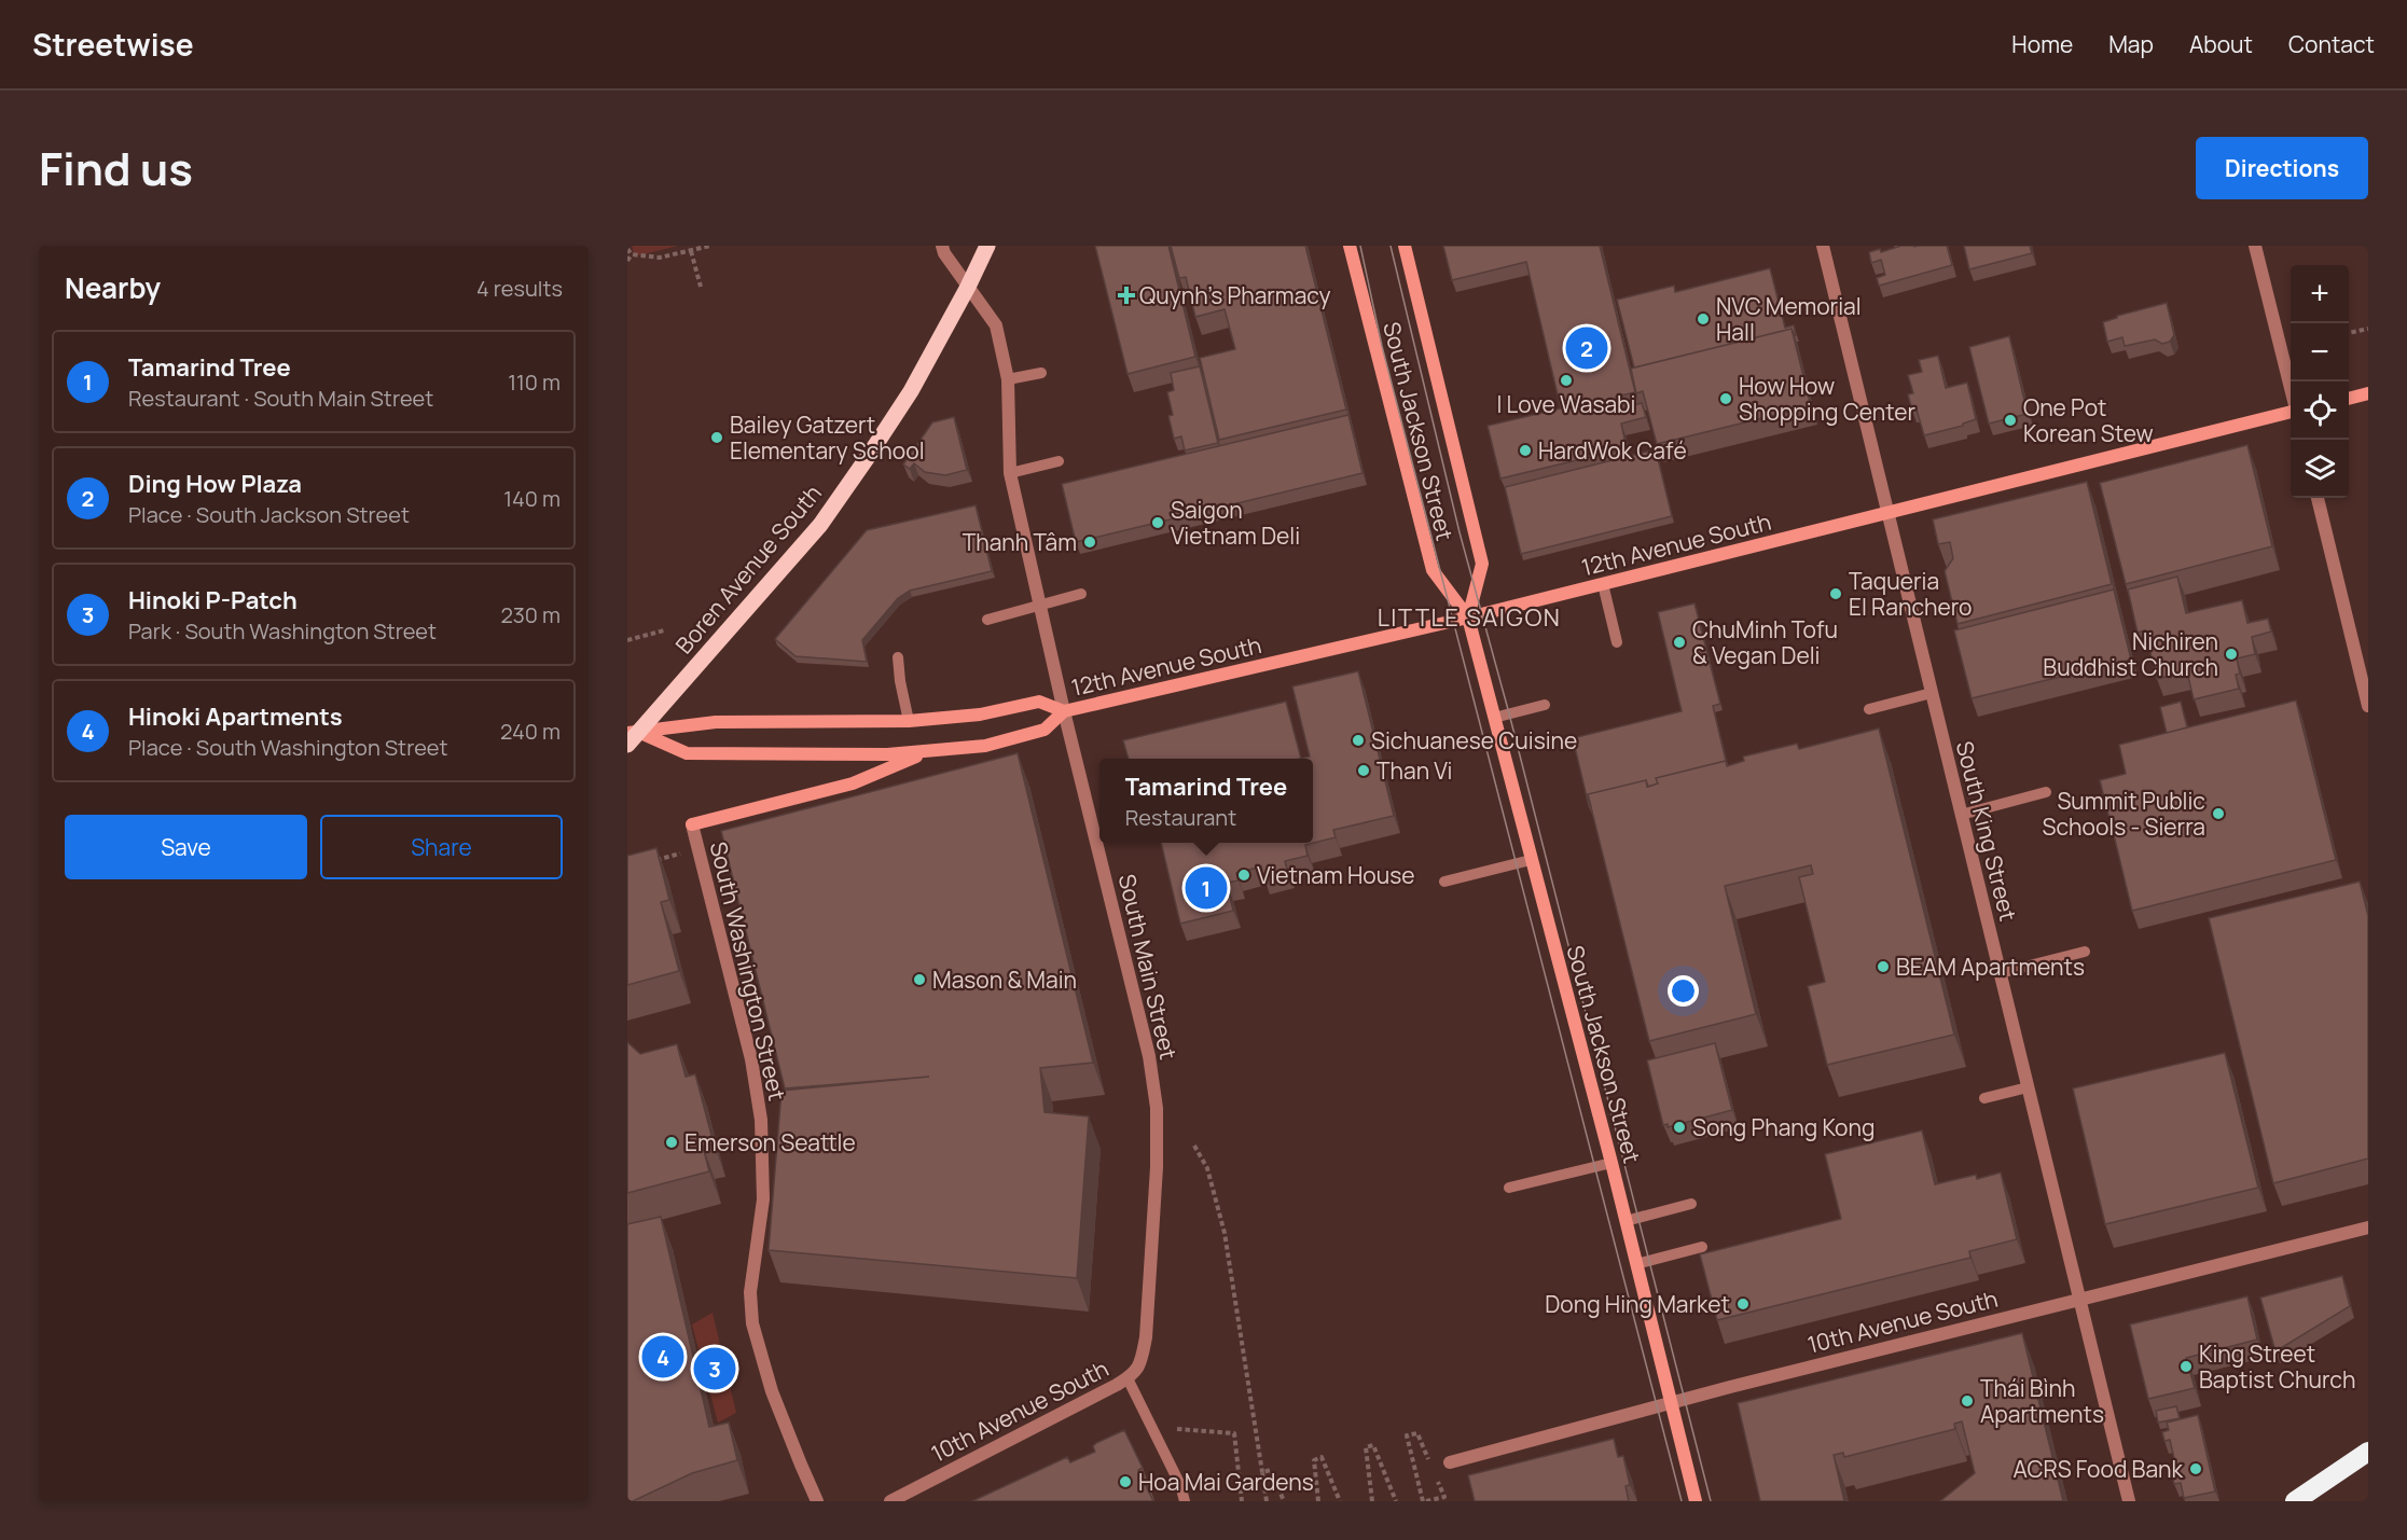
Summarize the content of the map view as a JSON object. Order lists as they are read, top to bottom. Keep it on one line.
{"streets":{"main road":["South Jackson Street","12th Avenue South","Boren Avenue South"],"street":["South King Street","South Main Street","South Washington Street","10th Avenue South"]},"crossings":[["South Jackson Street","12th Avenue South"],["South Jackson Street","10th Avenue South"],["12th Avenue South","Boren Avenue South"],["12th Avenue South","South King Street"],["12th Avenue South","South Main Street"],["Boren Avenue South","South Main Street"],["South King Street","10th Avenue South"],["South Main Street","10th Avenue South"]],"districts":["LITTLE SAIGON"],"places":{"health":["Quynh's Pharmacy"],"other":["NVC Memorial Hall","I Love Wasabi","How How Shopping Center","One Pot Korean Stew","Bailey Gatzert Elementary School","HardWok Café","Saigon Vietnam Deli","Thanh Tâm","Taqueria El Ranchero","ChuMinh Tofu & Vegan Deli","Nichiren Buddhist Church","Sichuanese Cuisine","Than Vi","Summit Public Schools - Sierra","Vietnam House","BEAM Apartments","Mason & Main","Song Phang Kong","Emerson Seattle","Dong Hing Market","King Street Baptist Church","Thái Bình Apartments","ACRS Food Bank","Hoa Mai Gardens"]},"page":{"header":"Streetwise","nav":["Home","Map","About","Contact"],"title":"Find us","buttons":["Directions",["Save","Share"]],"heading":["Nearby","4 results"],"map_buttons":["+","−"],"pins":["2","1","4","3"],"list":[{"mark":"1","name":"Tamarind Tree","note":"Restaurant · South Main Street","value":"110 m"},{"mark":"2","name":"Ding How Plaza","note":"Place · South Jackson Street","value":"140 m"},{"mark":"3","name":"Hinoki P-Patch","note":"Park · South Washington Street","value":"230 m"},{"mark":"4","name":"Hinoki Apartments","note":"Place · South Washington Street","value":"240 m"}],"popup":["Tamarind Tree","Restaurant"]}}
